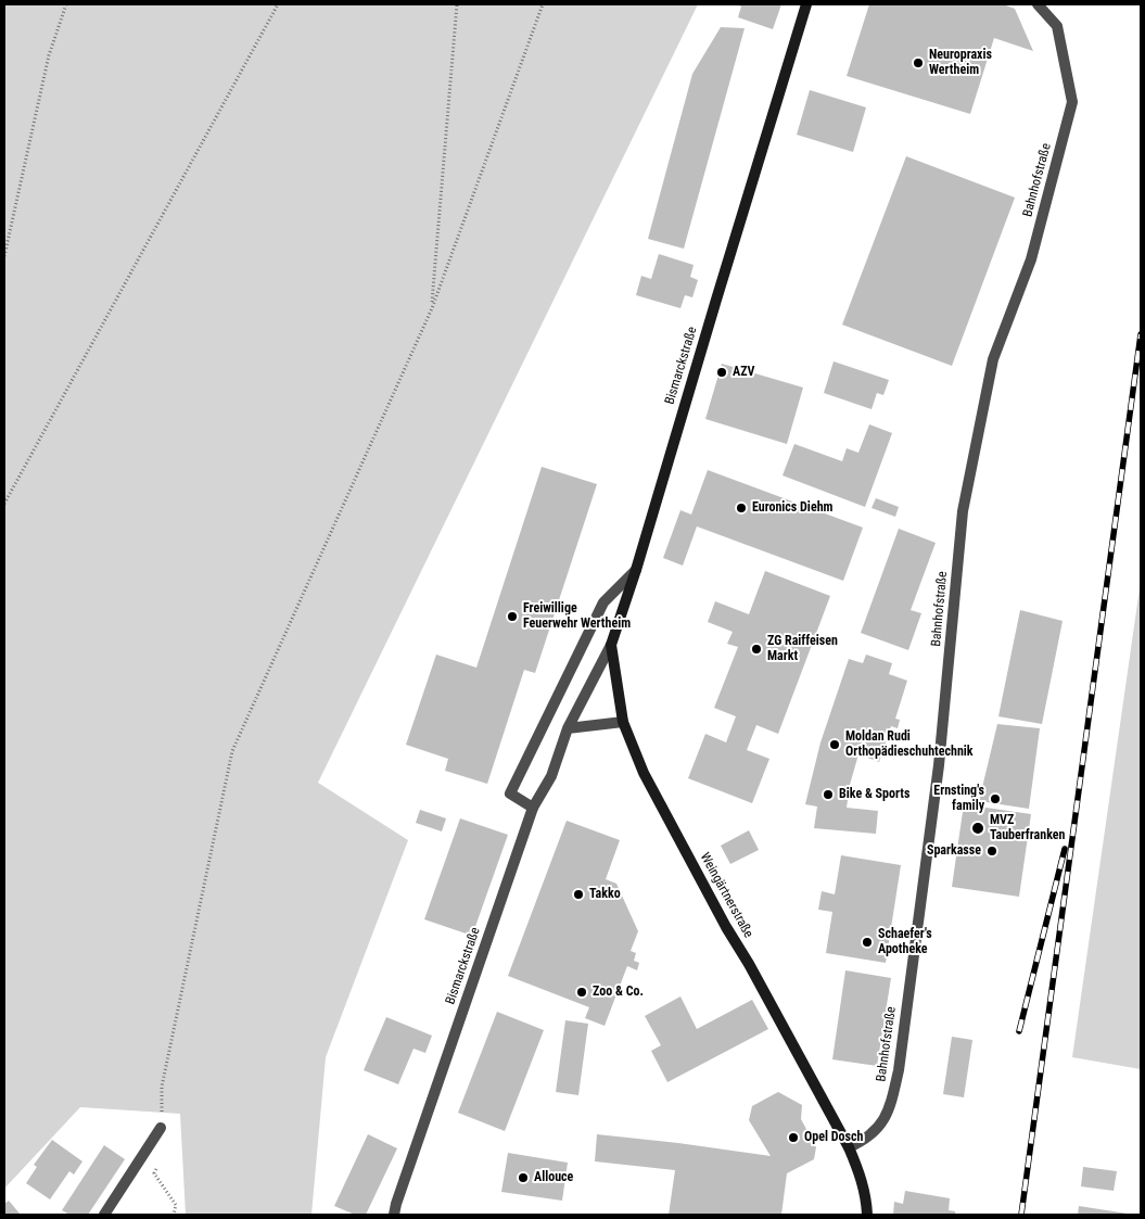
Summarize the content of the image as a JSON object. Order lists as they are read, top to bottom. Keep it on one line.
{"streets":{"main road":["Bismarckstraße","Weingärtnerstraße"],"street":["Bahnhofstraße"]},"crossings":[["Bahnhofstraße","Weingärtnerstraße"],["Bismarckstraße","Weingärtnerstraße"]],"places":["Neuropraxis Wertheim","AZV","Euronics Diehm","Freiwillige Feuerwehr Wertheim","ZG Raiffeisen Markt","Moldan Rudi Orthopädieschuhtechnik","Bike & Sports","Ernsting's family","MVZ Tauberfranken","Sparkasse","Takko","Schaefer's Apotheke","Zoo & Co.","Opel Dosch","Allouce"]}
